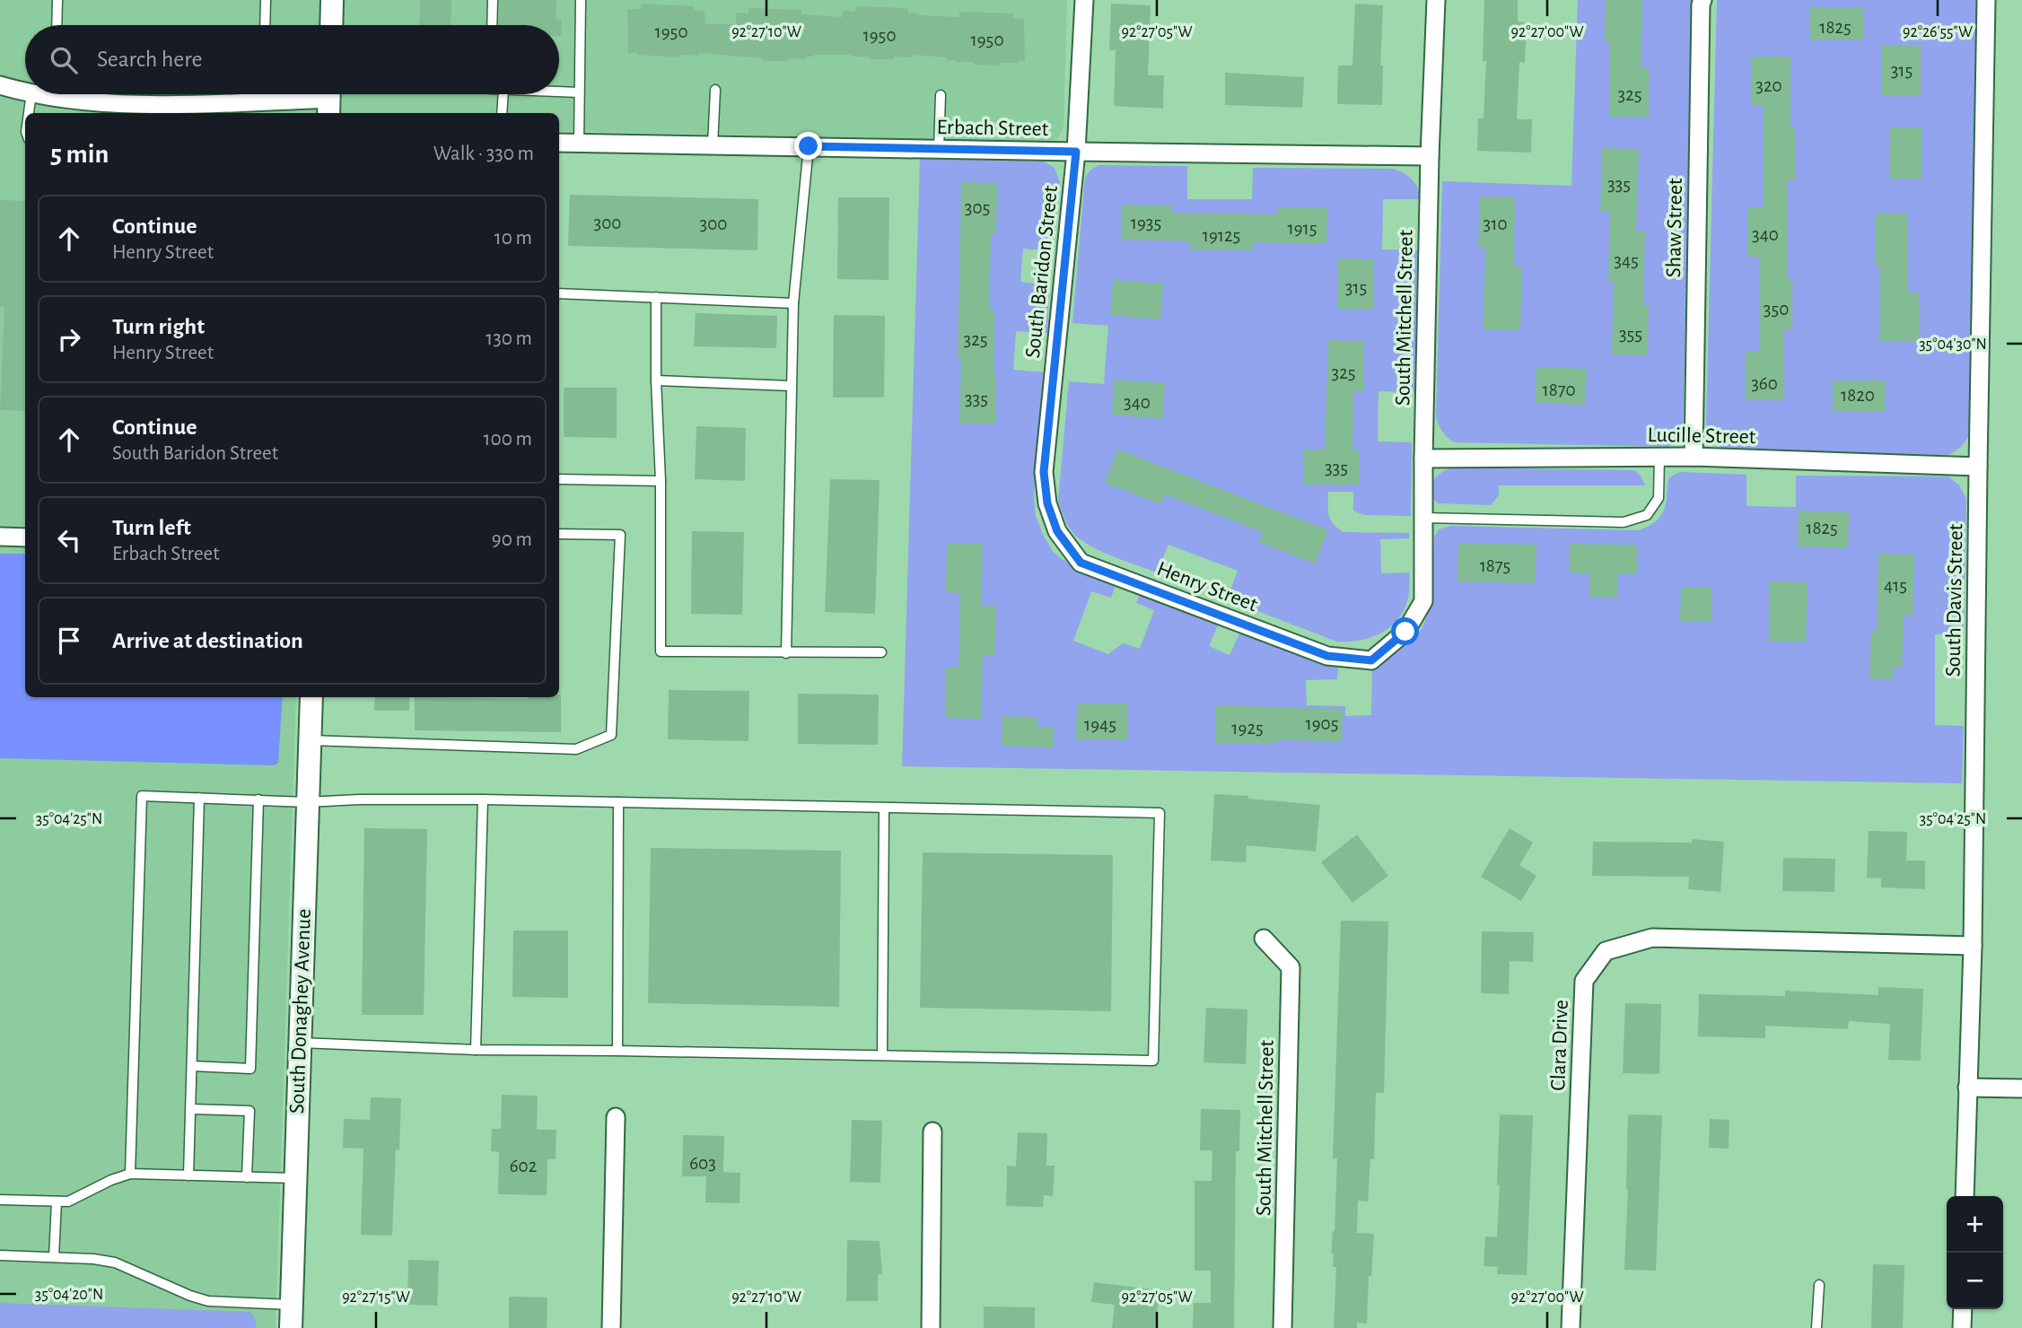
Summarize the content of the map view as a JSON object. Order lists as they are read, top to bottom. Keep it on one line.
{"streets":{"street":["Erbach Street","Shaw Street","South Baridon Street","South Mitchell Street","Lucille Street","Henry Street","South Davis Street","South Donaghey Avenue","Clara Drive"]},"crossings":[["Erbach Street","South Baridon Street"],["Erbach Street","South Mitchell Street"],["Shaw Street","Lucille Street"],["South Baridon Street","Henry Street"],["South Mitchell Street","Lucille Street"],["South Mitchell Street","Henry Street"],["Lucille Street","South Davis Street"],["South Davis Street","Clara Drive"]],"house_numbers":["1825","1950","1950","1950","315","320","325","335","305","300","1935","300","310","1915","340","19125","345","315","350","355","325","325","360","1870","1820","335","340","335","1825","1875","415","1905","1945","1925","603","602"],"page":{"search":"Search here","heading":["5 min","Walk · 330 m"],"list":[["Continue","Henry Street","10 m"],["Turn right","Henry Street","130 m"],["Continue","South Baridon Street","100 m"],["Turn left","Erbach Street","90 m"],"Arrive at destination"],"map_buttons":["+","−"]},"coordinates":["92°27'10\"W","92°27'05\"W","92°27'00\"W","92°26'55\"W","35°04'30\"N","35°04'25\"N","35°04'20\"N","92°27'15\"W"]}
